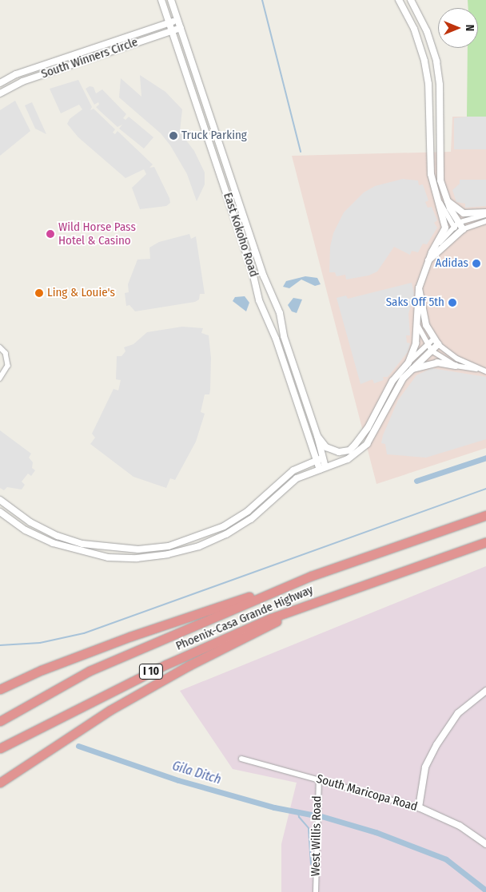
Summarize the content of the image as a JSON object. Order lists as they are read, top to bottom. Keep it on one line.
{"streets":{"highway":["Phoenix-Casa Grande Highway","I 10"],"street":["South Winners Circle","East Kokoho Road","South Maricopa Road","West Willis Road"]},"crossings":[["South Winners Circle","East Kokoho Road"],["South Maricopa Road","West Willis Road"]],"water":["Gila Ditch"],"places":["Truck Parking","Wild Horse Pass Hotel & Casino","Adidas","Ling & Louie's","Saks Off 5th"],"north":"right"}
